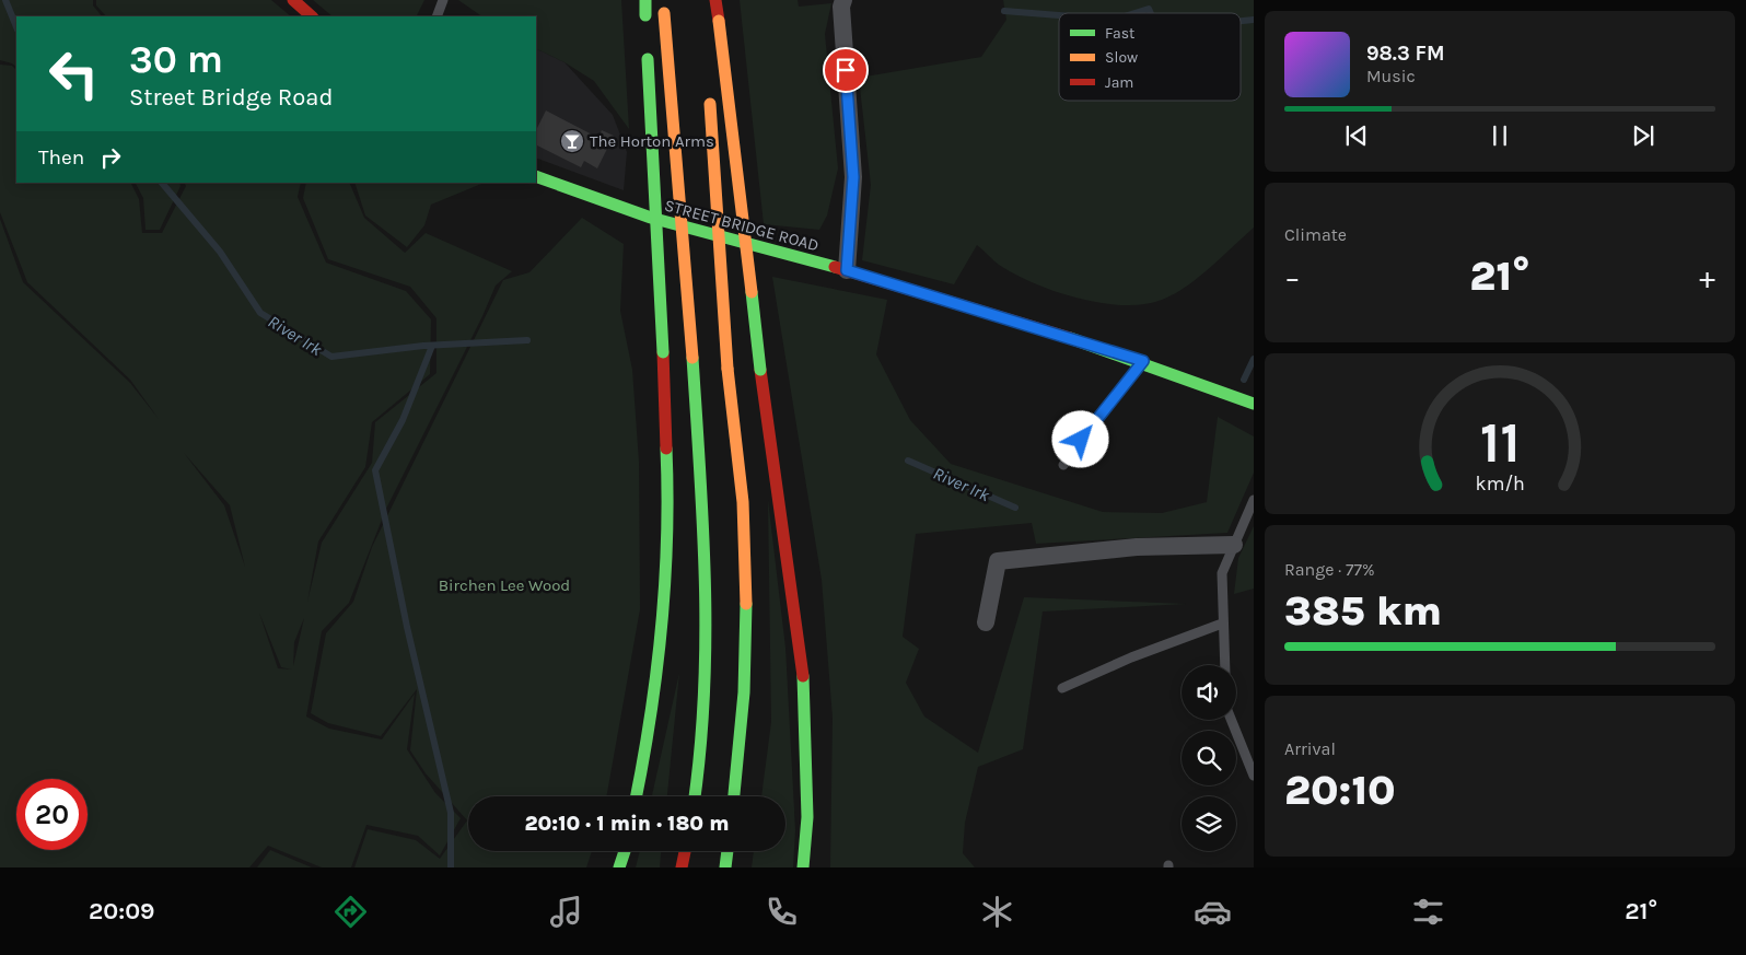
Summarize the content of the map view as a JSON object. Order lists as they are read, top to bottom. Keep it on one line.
{"streets":{"main road":["STREET BRIDGE ROAD"]},"water":["River Irk"],"parks":["Birchen Lee Wood"],"places":{"bar":["The Horton Arms"]},"legend":["Fast","Slow","Jam"],"page":{"turn":["30 m","Street Bridge Road"],"song":["98.3 FM","Music"],"then":"Then","tile":["Climate",["Range · 77%","385 km"],["Arrival","20:10"]],"heat":["−","21°","+"],"limit":"20","trip":"20:10 · 1 min · 180 m","tabs":["20:09","21°"],"gauge":["11","km/h"]}}
